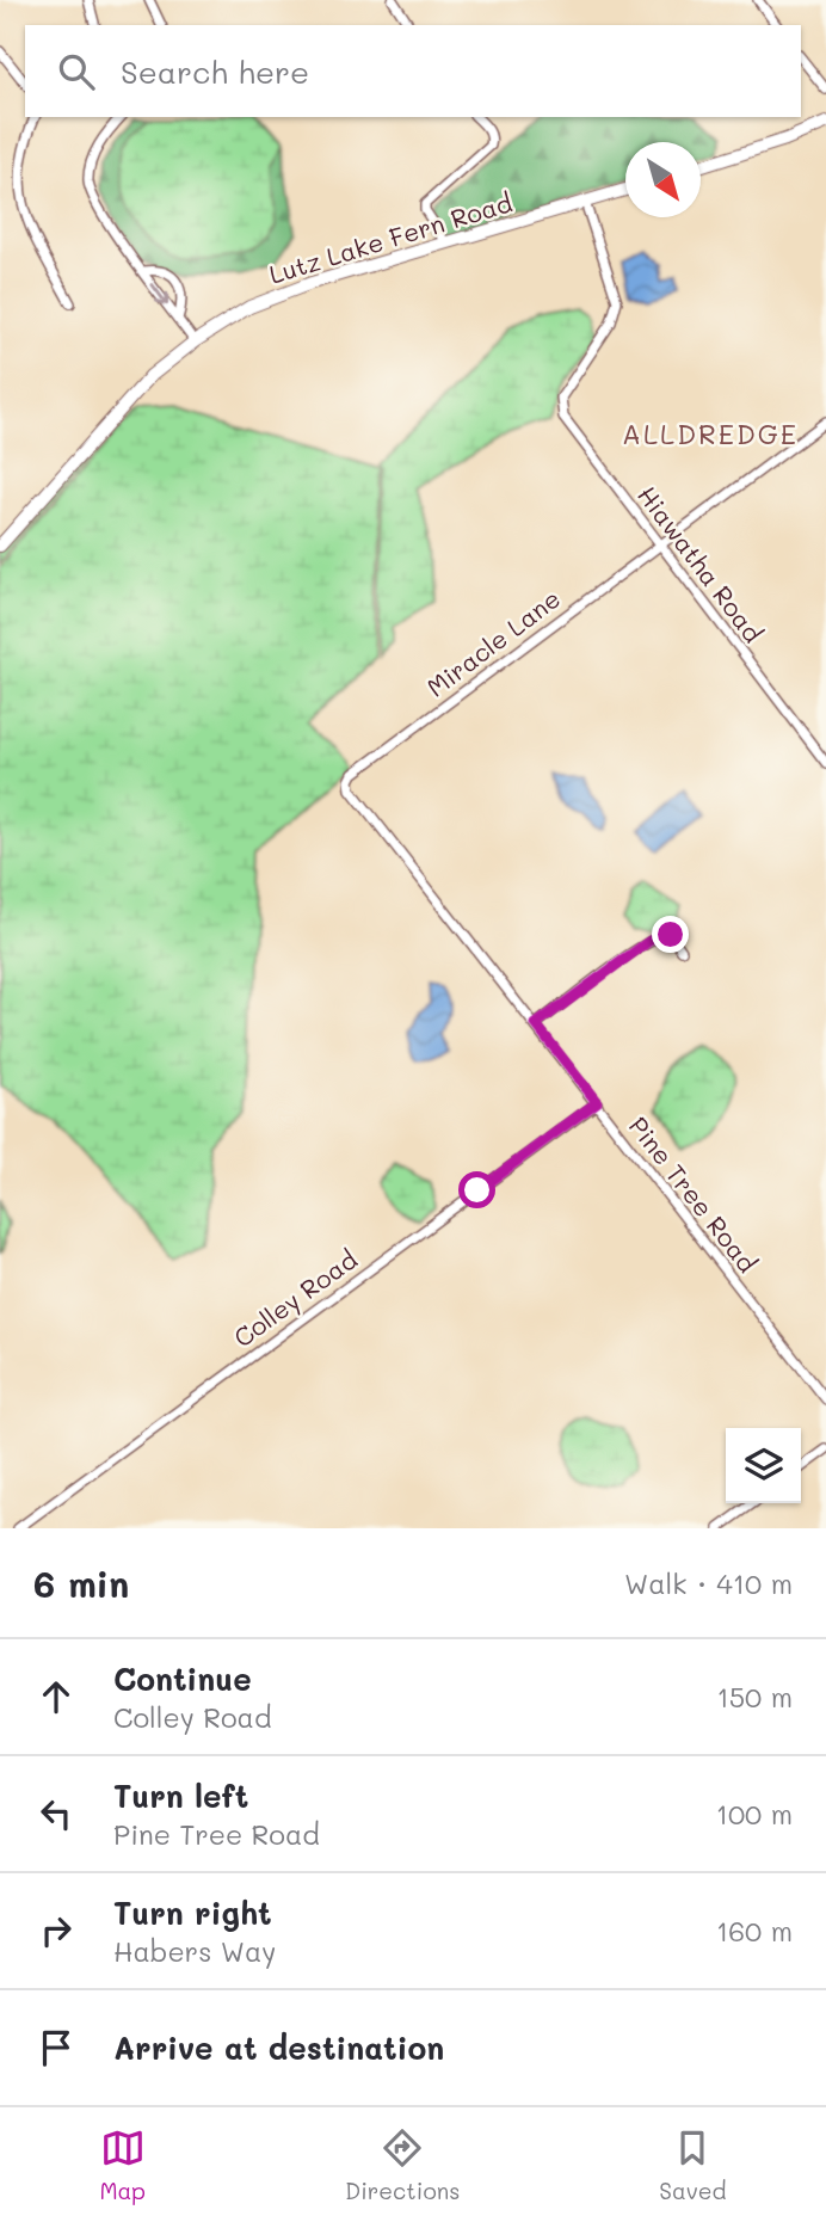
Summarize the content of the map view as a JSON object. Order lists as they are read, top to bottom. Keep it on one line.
{"streets":{"main road":["Lutz Lake Fern Road"],"street":["Hiawatha Road","Miracle Lane","Pine Tree Road","Colley Road"]},"crossings":[["Lutz Lake Fern Road","Hiawatha Road"],["Hiawatha Road","Miracle Lane"],["Miracle Lane","Pine Tree Road"],["Pine Tree Road","Colley Road"]],"districts":["ALLDREDGE"],"north":"bottom right","page":{"search":"Search here","heading":["6 min","Walk · 410 m"],"list":[["Continue","Colley Road","150 m"],["Turn left","Pine Tree Road","100 m"],["Turn right","Habers Way","160 m"],"Arrive at destination"],"nav":["Map","Directions","Saved"]}}
